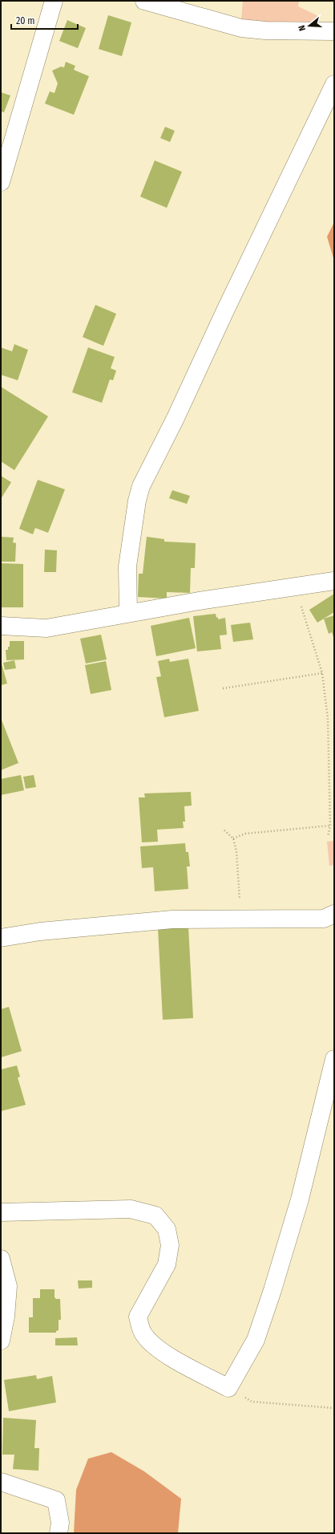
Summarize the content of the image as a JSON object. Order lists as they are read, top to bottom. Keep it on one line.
{"scale_bar":"20 m","north":"left"}
